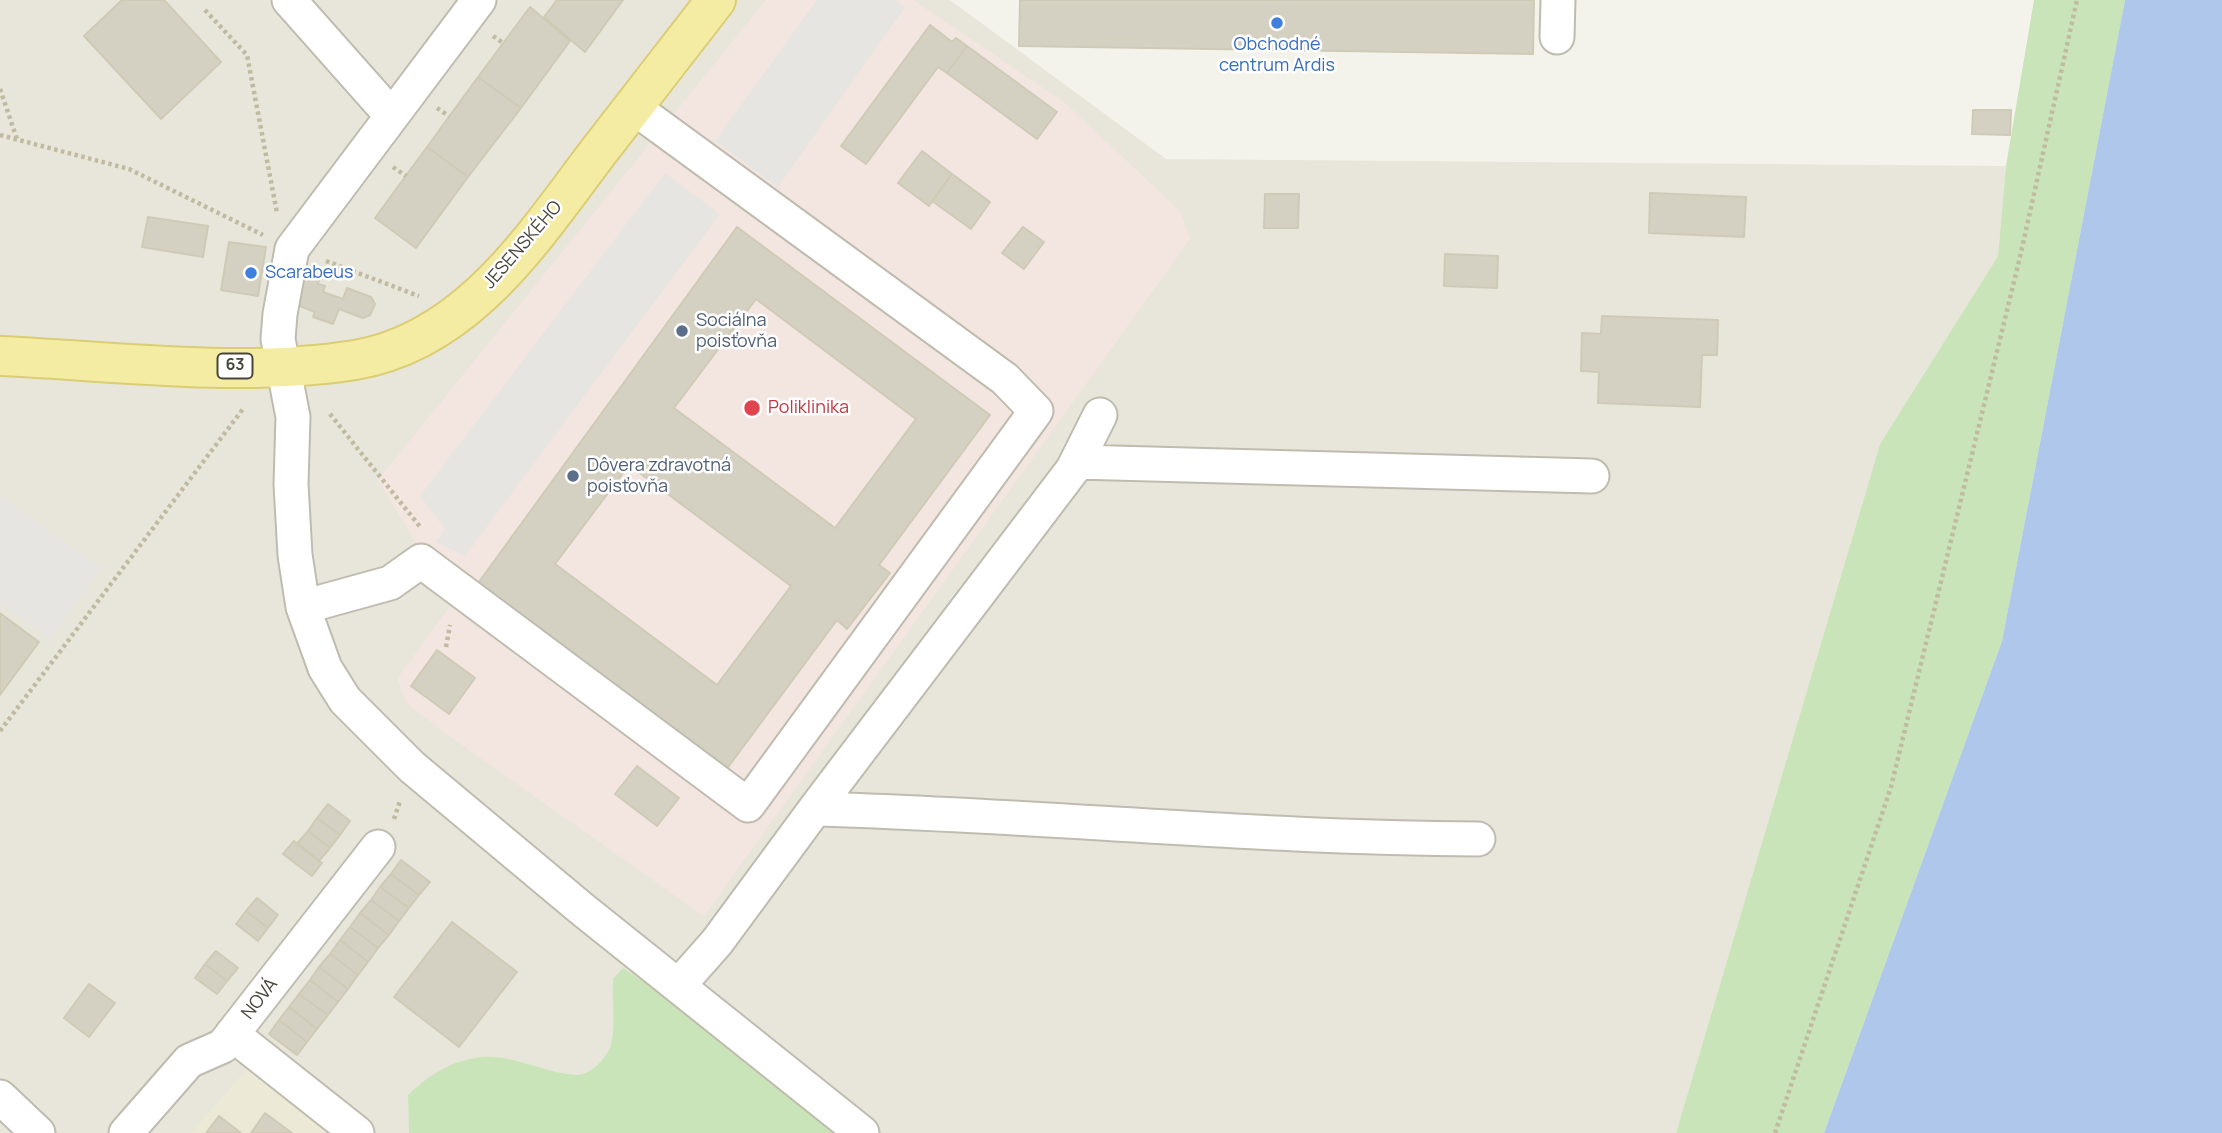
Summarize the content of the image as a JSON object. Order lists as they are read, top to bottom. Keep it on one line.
{"streets":{"main road":["JESENSKÉHO","63"],"street":["NOVÁ"]},"places":["Obchodné centrum Ardis","Scarabeus","Sociálna poisťovňa","Poliklinika","Dôvera zdravotná poisťovňa"]}
